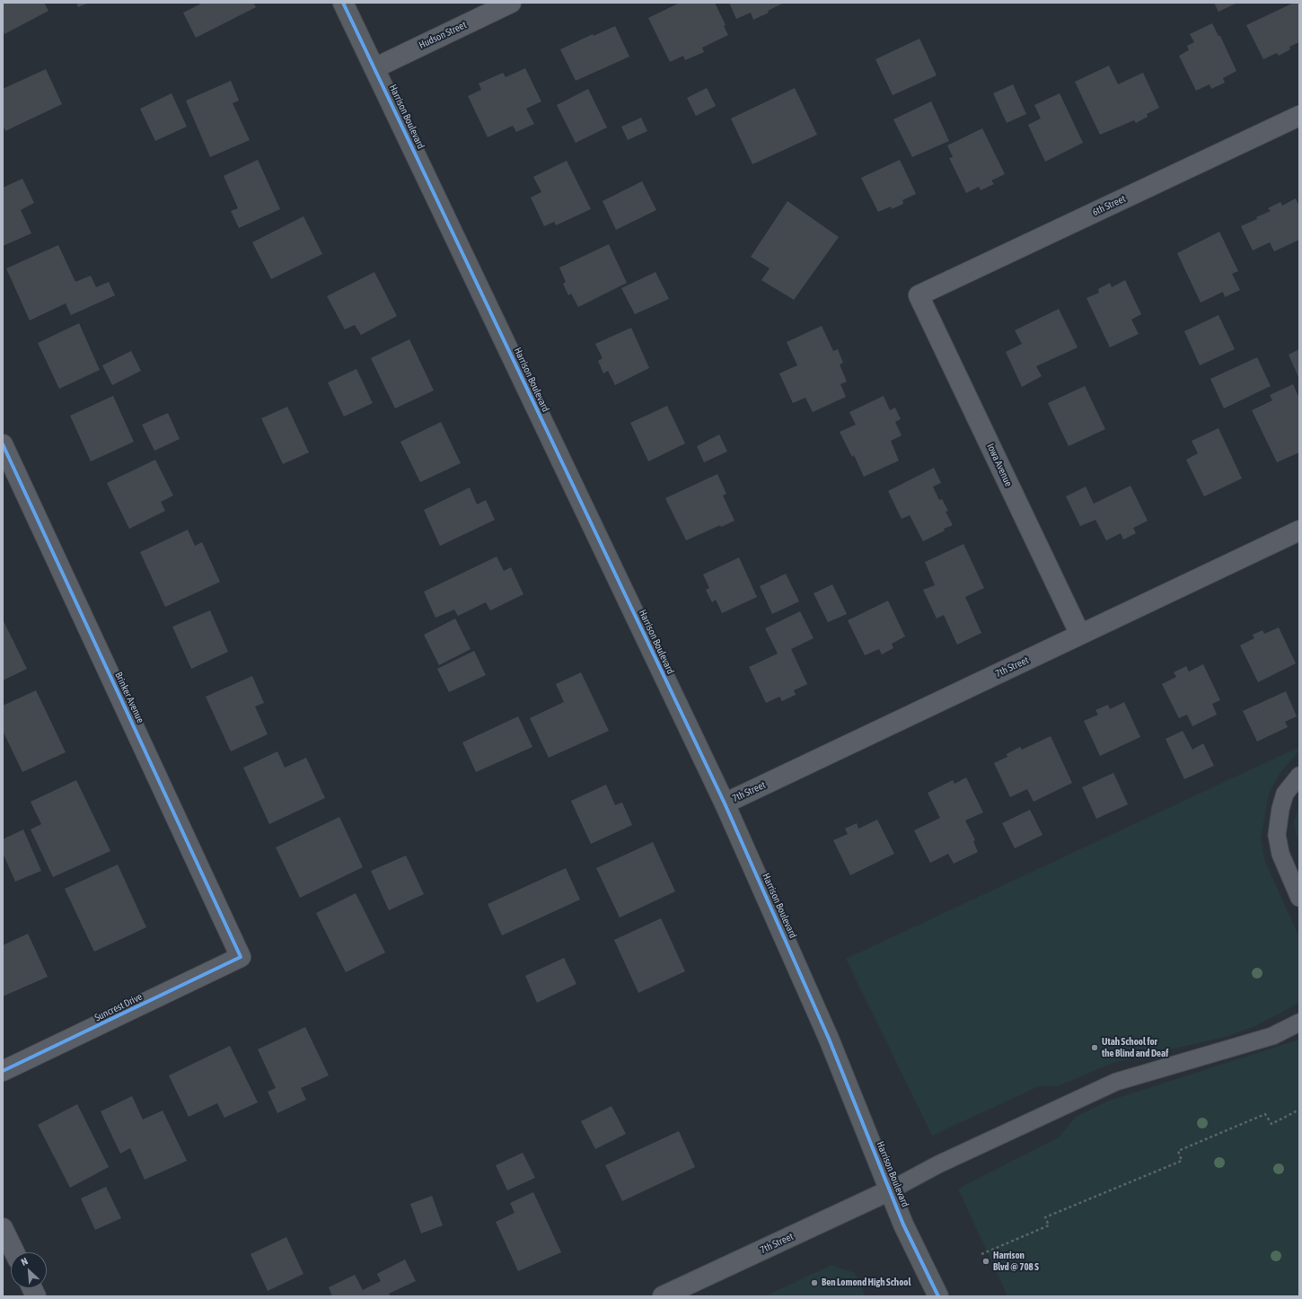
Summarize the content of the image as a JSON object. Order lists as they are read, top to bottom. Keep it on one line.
{"streets":{"main road":["Harrison Boulevard"],"street":["Hudson Street","6th Street","Iowa Avenue","7th Street","Brinker Avenue","Suncrest Drive"]},"crossings":[["Hudson Street","Harrison Boulevard"],["Harrison Boulevard","7th Street"],["6th Street","Iowa Avenue"],["Iowa Avenue","7th Street"],["Brinker Avenue","Suncrest Drive"]],"places":["Utah School for the Blind and Deaf","Harrison Blvd @ 708 S","Ben Lomond High School"],"north":"top left"}
